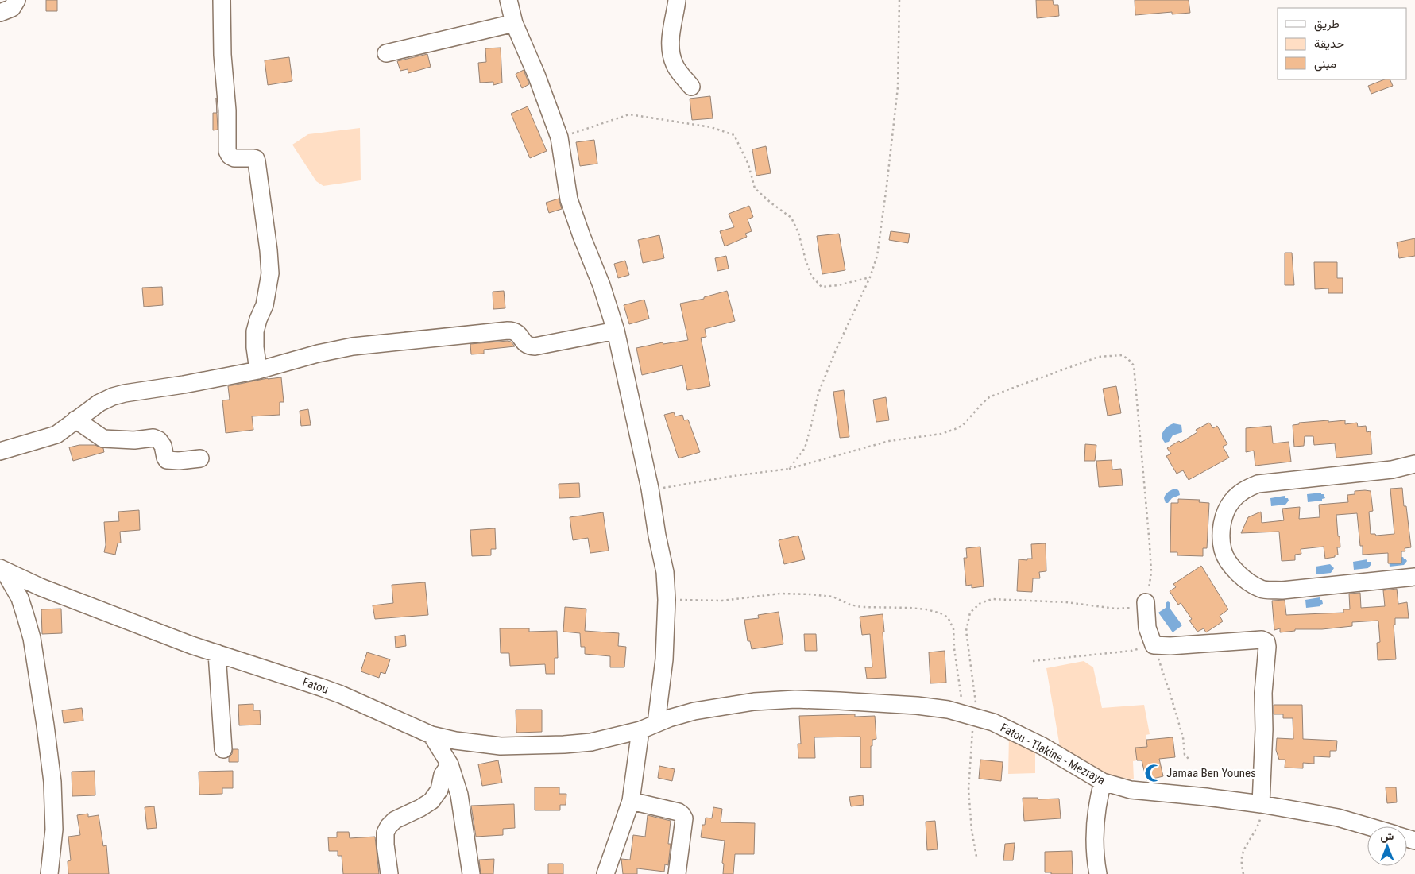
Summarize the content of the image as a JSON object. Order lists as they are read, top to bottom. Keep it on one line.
{"streets":{"street":["Fatou","Fatou - Tlakine - Mezraya"]},"crossings":[["Fatou","Fatou - Tlakine - Mezraya"]],"places":{"mosque":["Jamaa Ben Younes"]},"legend":["طريق","حديقة","مبنى"],"north":"top"}
